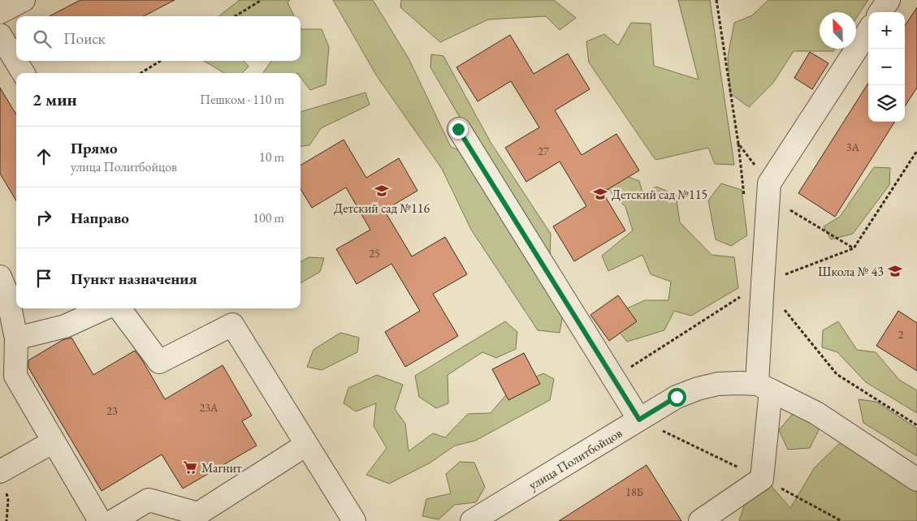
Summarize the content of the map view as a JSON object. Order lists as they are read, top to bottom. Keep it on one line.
{"streets":{"street":["улица Политбойцов"]},"places":{"school or university":["Детский сад №116","Детский сад №115","Школа № 43"],"supermarket":["Магнит"]},"house_numbers":["3А","27","25","2","23А","23","18Б"],"north":"top left","page":{"map_buttons":["+","−"],"search":"Поиск","heading":["2 мин","Пешком · 110 m"],"list":[["Прямо","улица Политбойцов","10 m"],["Направо","100 m"],"Пункт назначения"]}}
